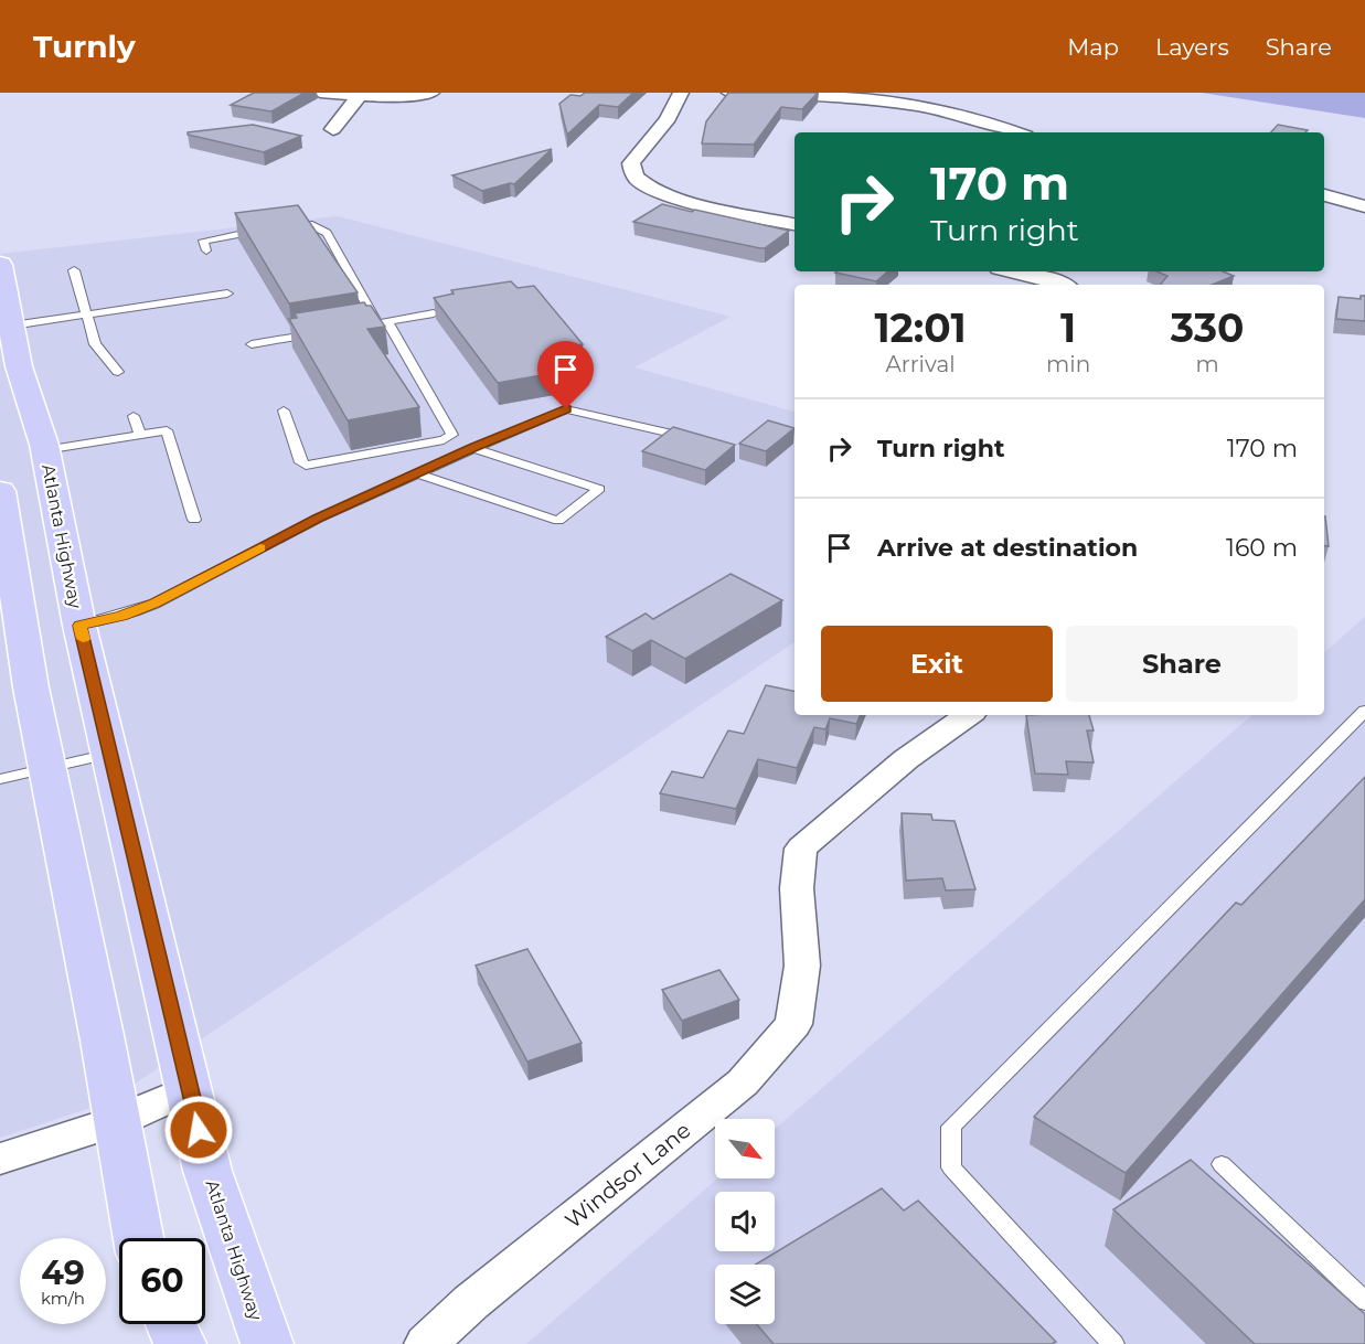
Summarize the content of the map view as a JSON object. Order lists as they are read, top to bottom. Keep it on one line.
{"streets":{"main road":["Atlanta Highway"],"street":["Windsor Lane"]},"north":"bottom right","page":{"header":"Turnly","nav":["Map","Layers","Share"],"turn":["170 m","Turn right"],"eta":["12:01","Arrival","1","min","330","m"],"list":[{"name":"Turn right","value":"170 m"},{"name":"Arrive at destination","value":"160 m"}],"buttons":["Exit","Share"],"speed":"49 km/h","limit":"60"}}
